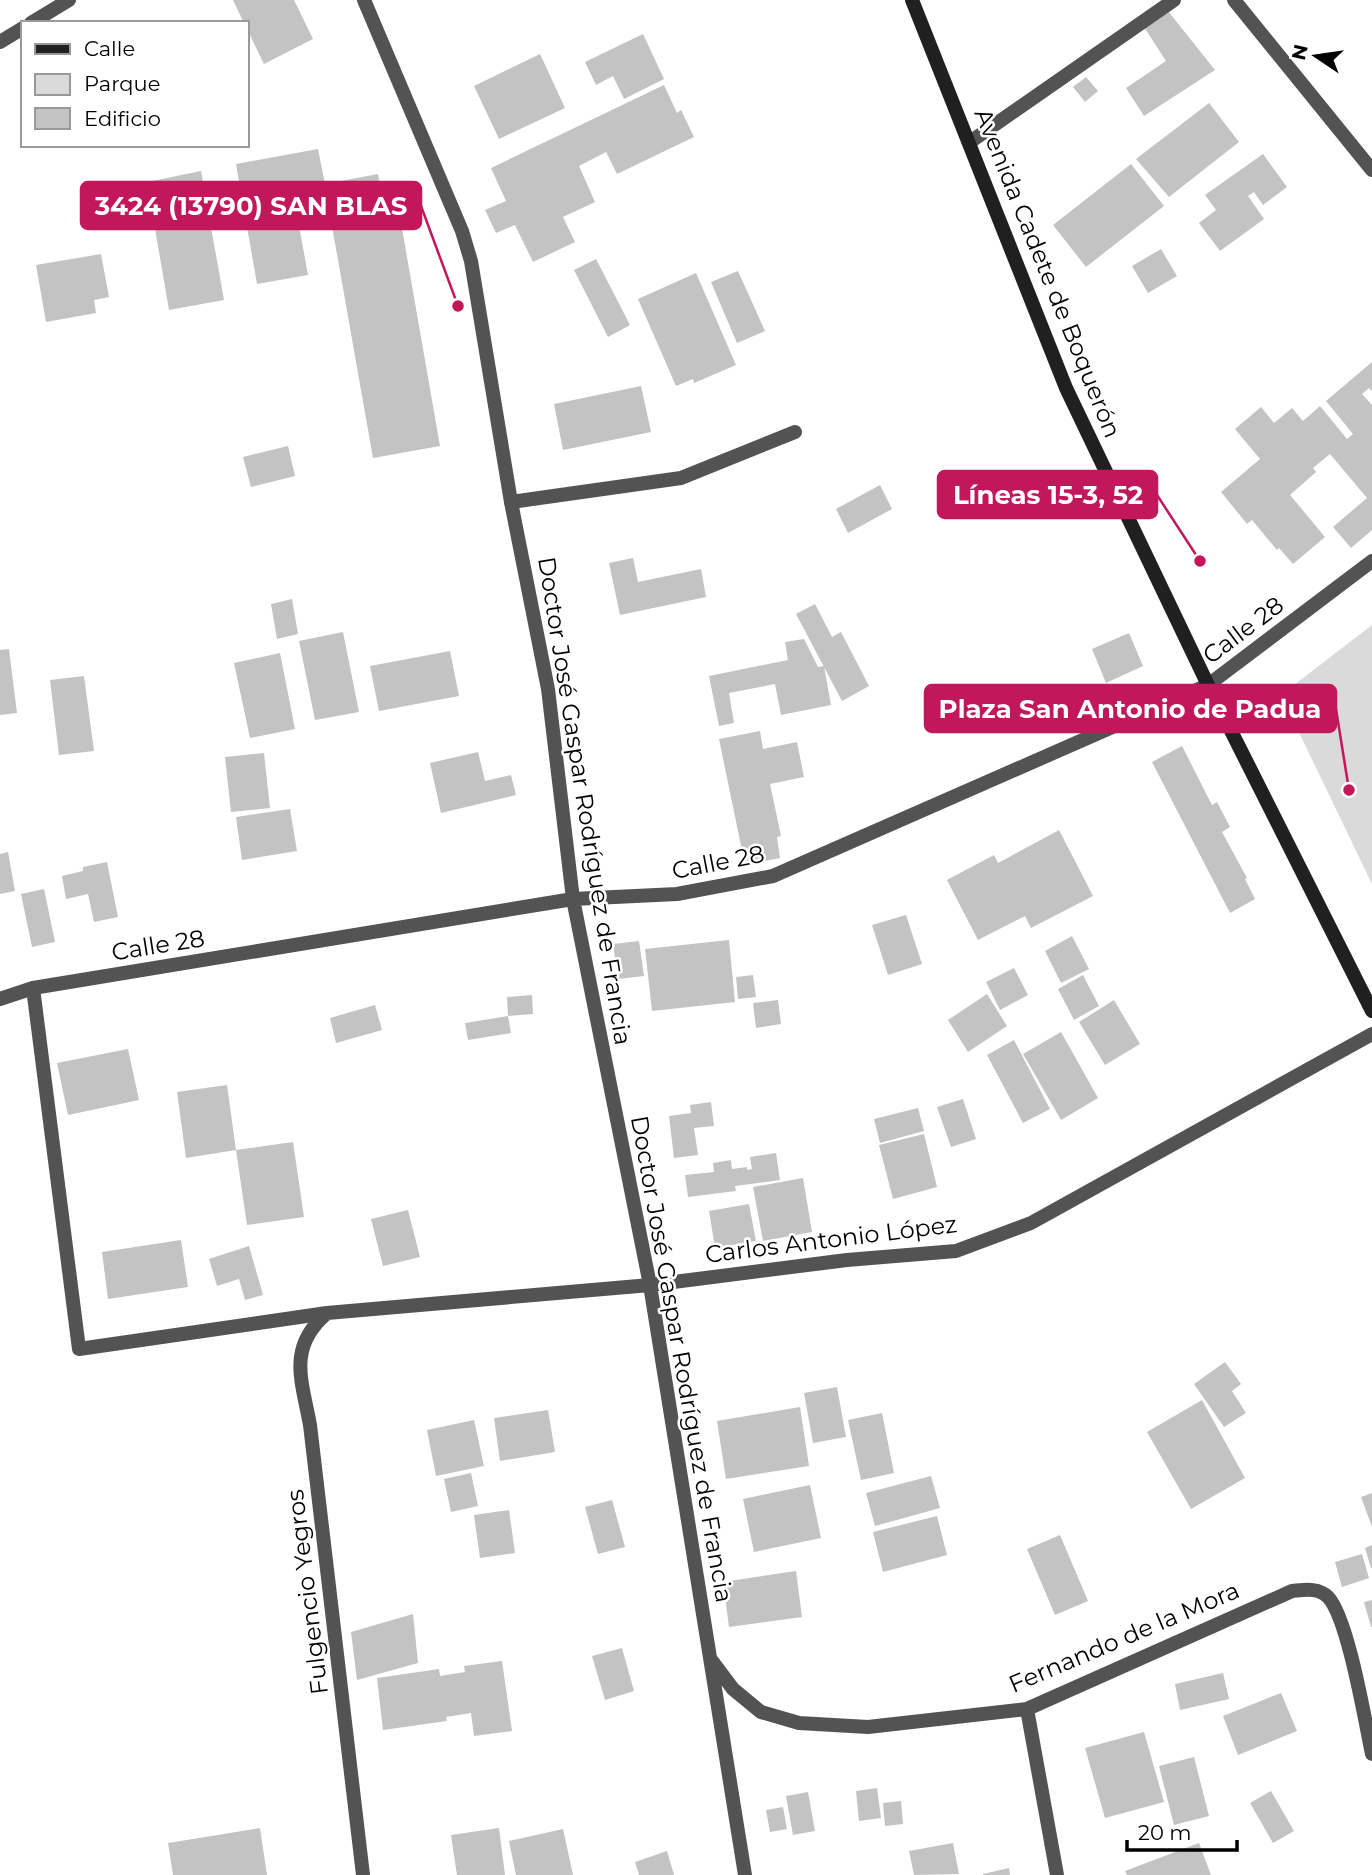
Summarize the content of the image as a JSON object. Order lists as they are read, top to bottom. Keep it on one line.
{"streets":{"main road":["Avenida Cadete de Boquerón"],"street":["Calle 28","Doctor José Gaspar Rodríguez de Francia","Carlos Antonio López","Fulgencio Yegros","Fernando de la Mora"]},"crossings":[["Avenida Cadete de Boquerón","Calle 28"],["Calle 28","Doctor José Gaspar Rodríguez de Francia"],["Calle 28","Carlos Antonio López"],["Doctor José Gaspar Rodríguez de Francia","Carlos Antonio López"],["Doctor José Gaspar Rodríguez de Francia","Fernando de la Mora"],["Carlos Antonio López","Fulgencio Yegros"]],"places":["3424 (13790) SAN BLAS","Líneas 15-3, 52","Plaza San Antonio de Padua"],"legend":["Calle","Parque","Edificio"],"scale_bar":"20 m","north":"left"}
